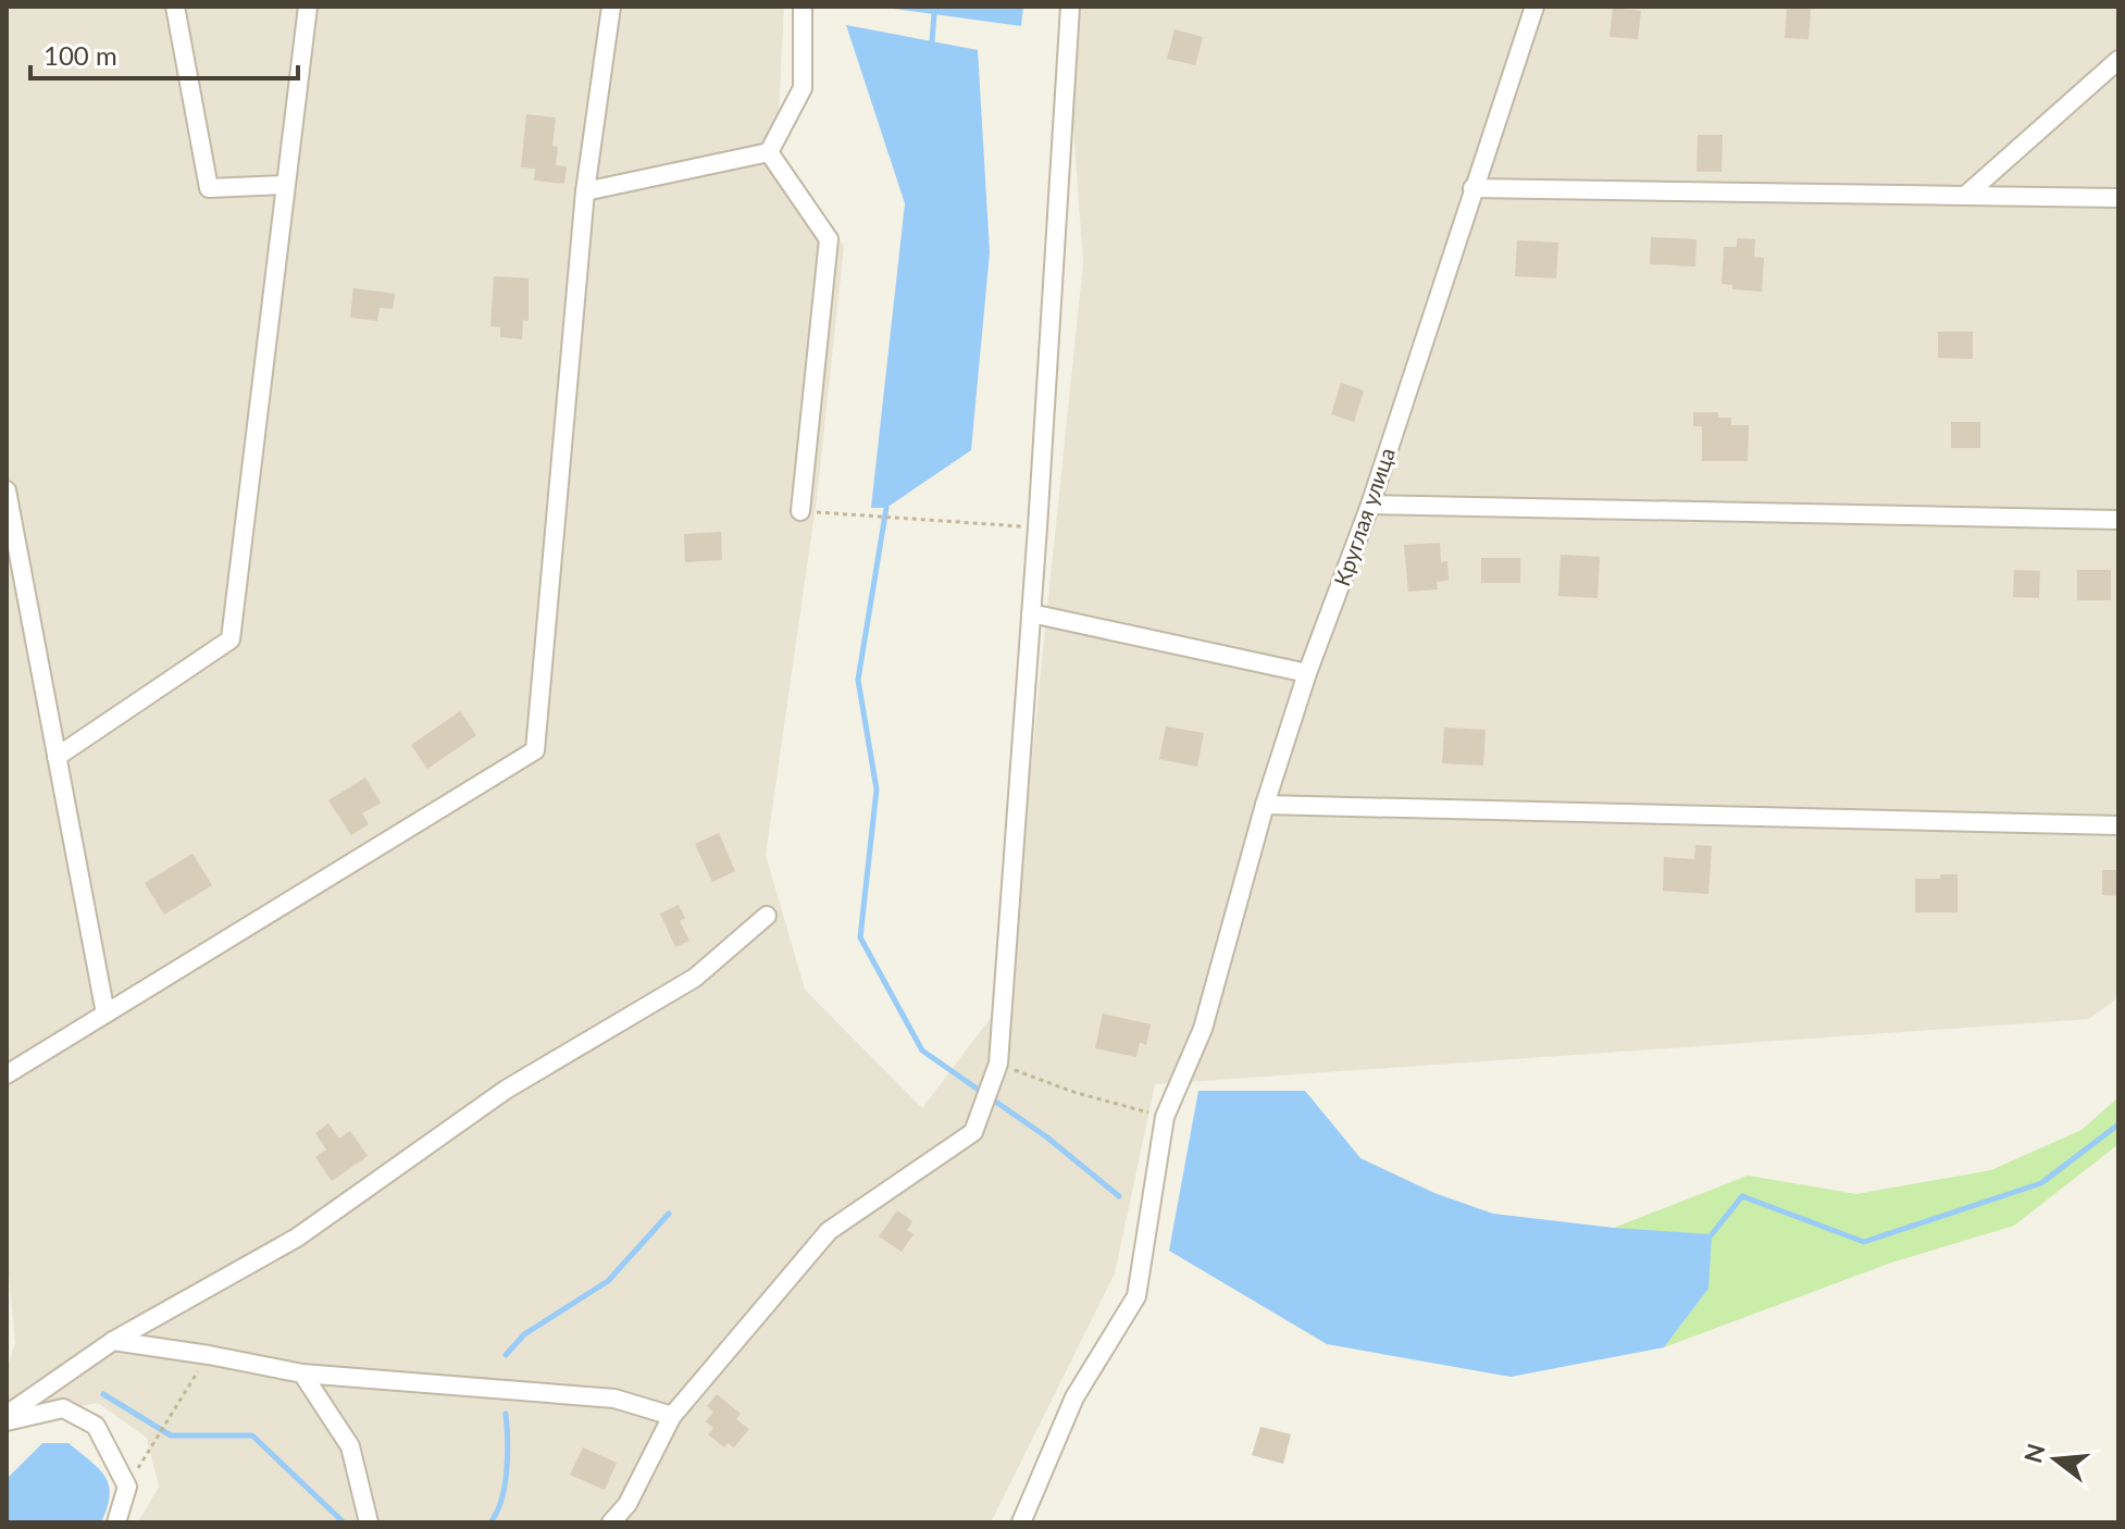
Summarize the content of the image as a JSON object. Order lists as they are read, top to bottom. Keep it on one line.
{"streets":{"street":["Круглая улица"]},"scale_bar":"100 m","north":"left"}
